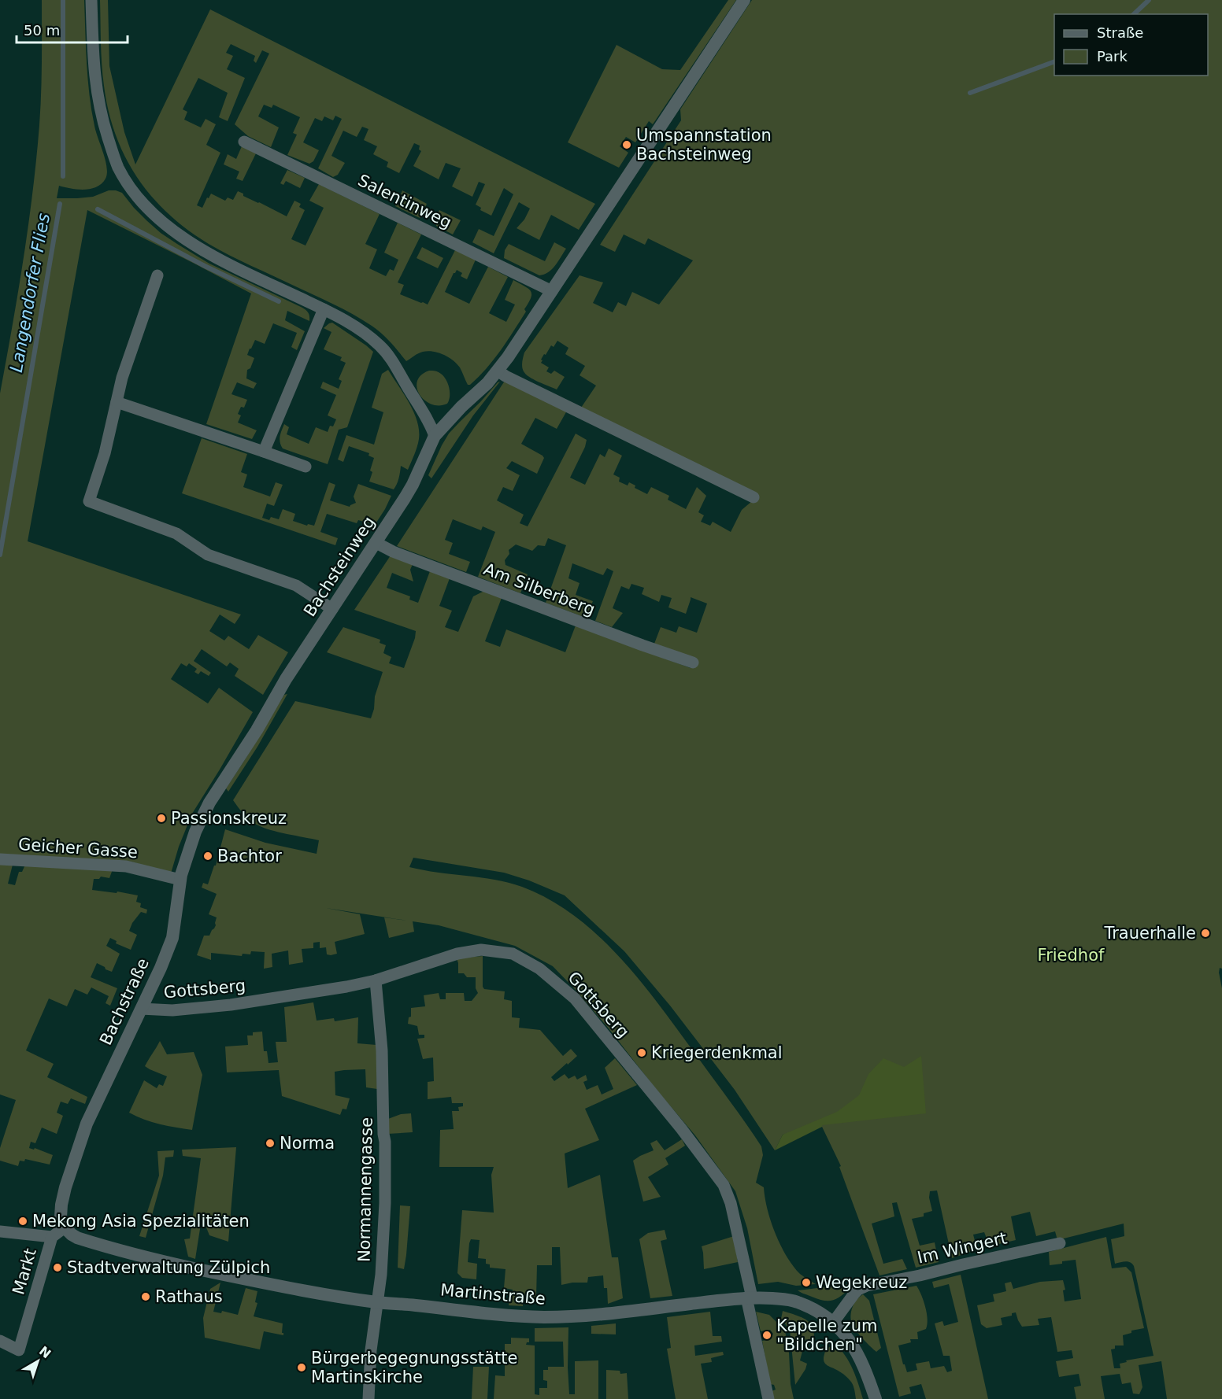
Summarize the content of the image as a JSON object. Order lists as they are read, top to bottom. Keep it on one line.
{"streets":{"street":["Salentinweg","Bachsteinweg","Am Silberberg","Geicher Gasse","Gottsberg","Bachstraße","Normannengasse","Im Wingert","Markt","Martinstraße"]},"crossings":[["Salentinweg","Bachsteinweg"],["Bachsteinweg","Am Silberberg"],["Bachsteinweg","Bachstraße"],["Geicher Gasse","Bachstraße"],["Gottsberg","Bachstraße"],["Gottsberg","Normannengasse"],["Gottsberg","Martinstraße"],["Bachstraße","Markt"],["Bachstraße","Martinstraße"],["Normannengasse","Martinstraße"],["Im Wingert","Martinstraße"],["Markt","Martinstraße"]],"water":["Langendorfer Flies"],"parks":["Friedhof"],"places":["Umspannstation Bachsteinweg","Passionskreuz","Bachtor","Trauerhalle","Kriegerdenkmal","Norma","Mekong Asia Spezialitäten","Stadtverwaltung Zülpich","Wegekreuz","Rathaus","Kapelle zum \"Bildchen\"","Bürgerbegegnungsstätte Martinskirche"],"legend":["Straße","Park"],"scale_bar":"50 m","north":"top right"}
